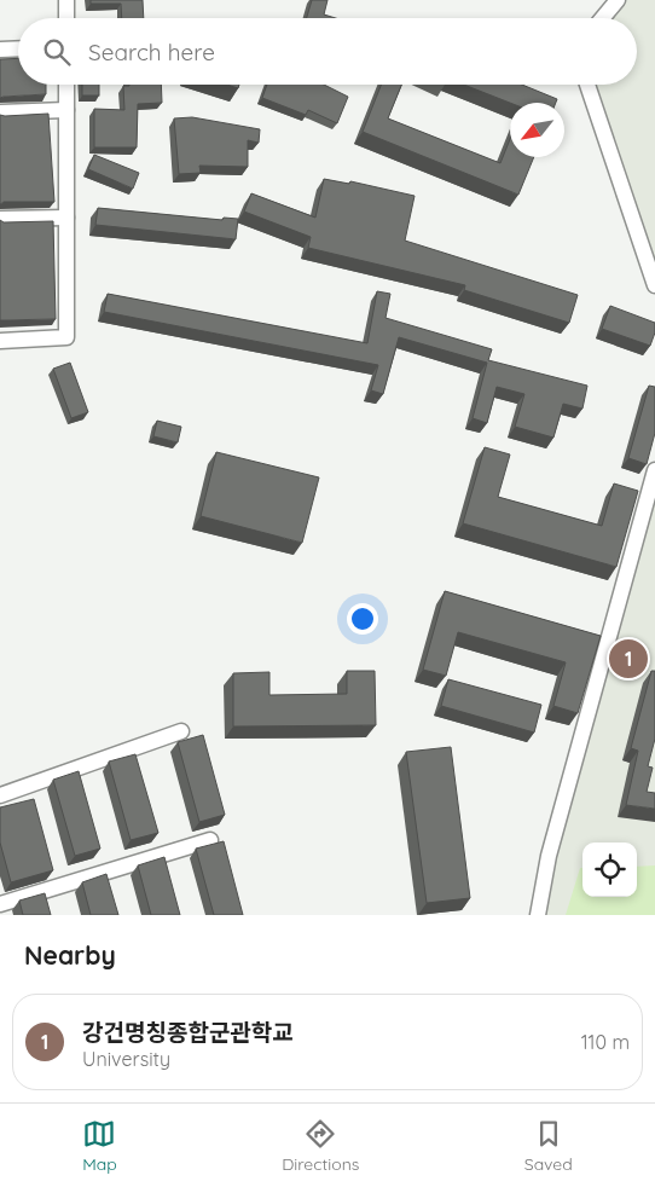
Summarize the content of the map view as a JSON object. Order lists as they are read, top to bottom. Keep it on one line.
{"north":"bottom left","page":{"search":"Search here","pins":"1","heading":"Nearby","list":[{"mark":"1","name":"강건명칭종합군관학교","note":"University","value":"110 m"}],"nav":["Map","Directions","Saved"]}}
